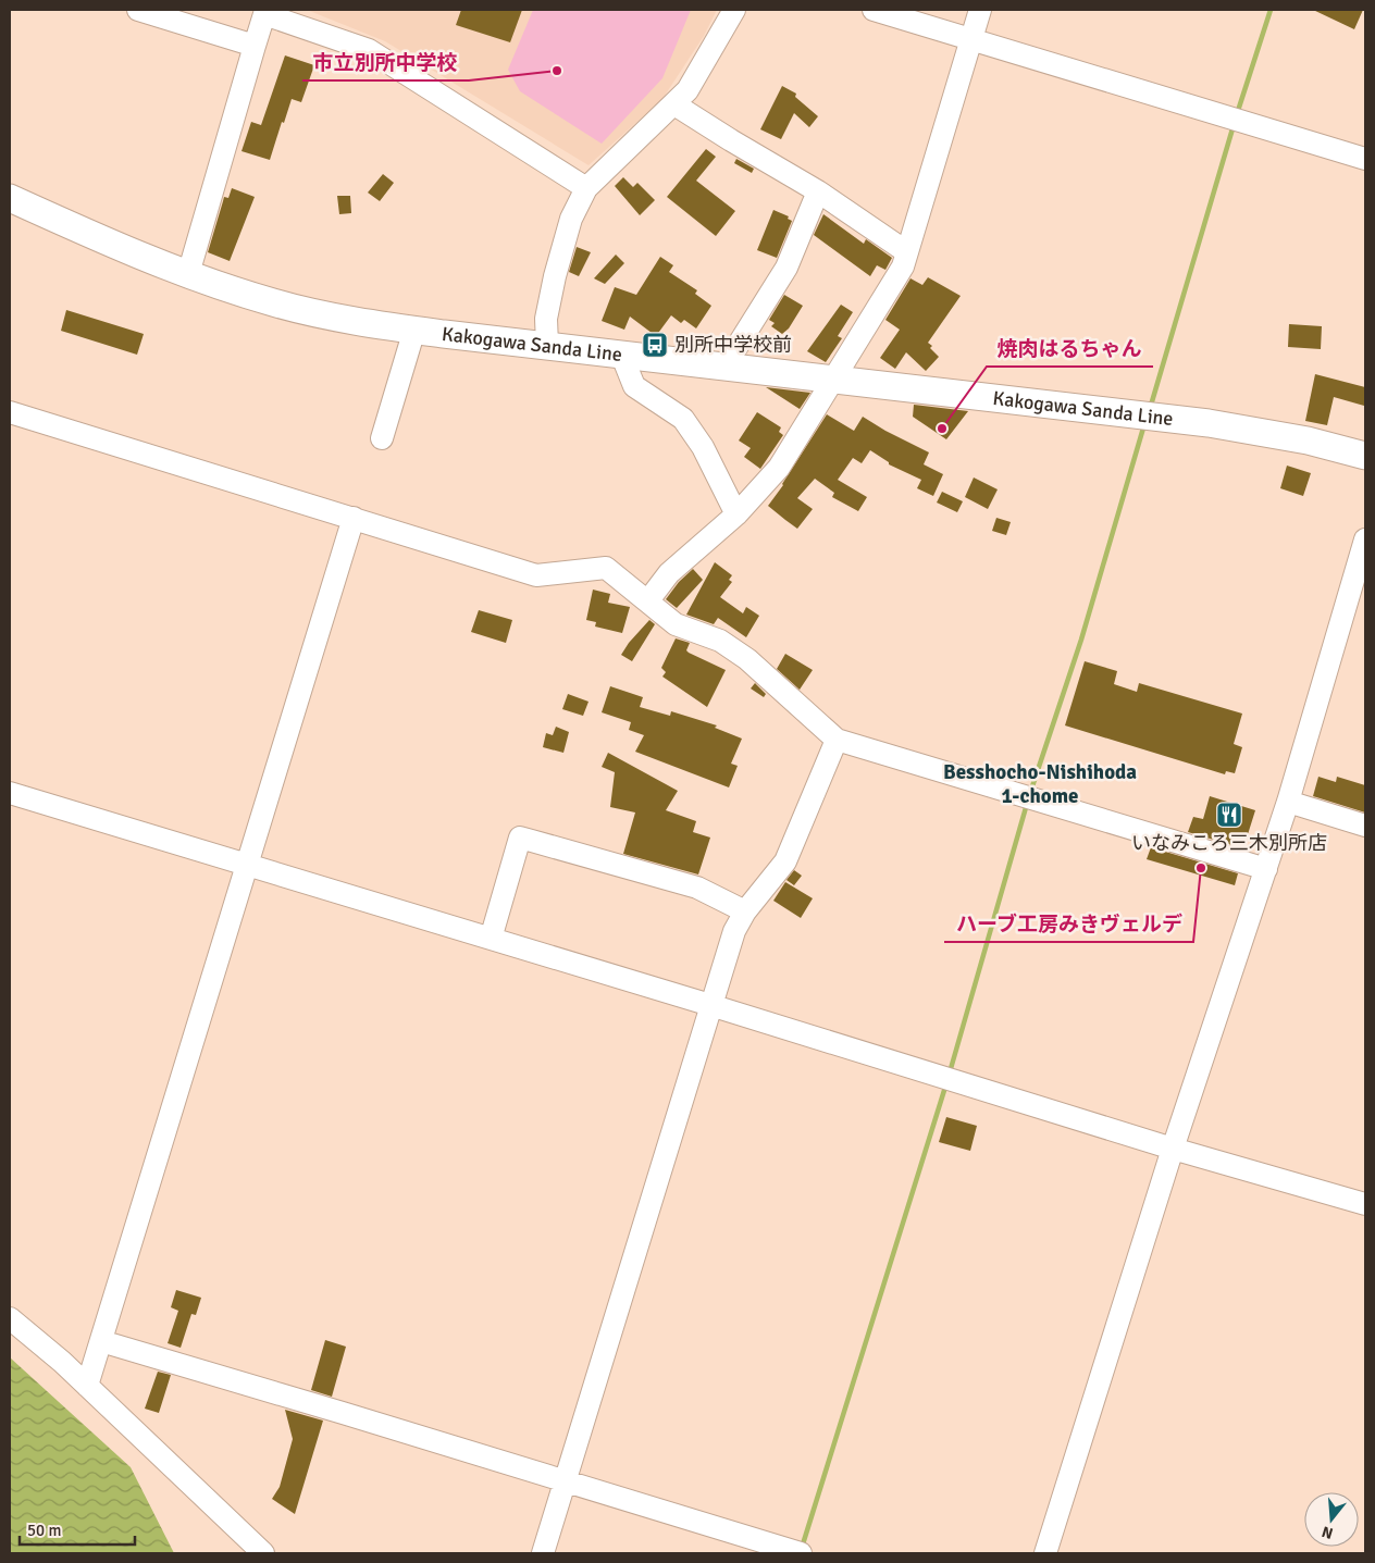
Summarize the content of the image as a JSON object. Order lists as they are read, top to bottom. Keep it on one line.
{"streets":{"main road":["Kakogawa Sanda Line"]},"districts":["Besshocho-Nishihoda 1-chome"],"places":{"other":["市立別所中学校","焼肉はるちゃん","ハーブ工房みきヴェルデ"],"bus stop":["別所中学校前"],"restaurant":["いなみころ三木別所店"]},"scale_bar":"50 m","north":"bottom"}
